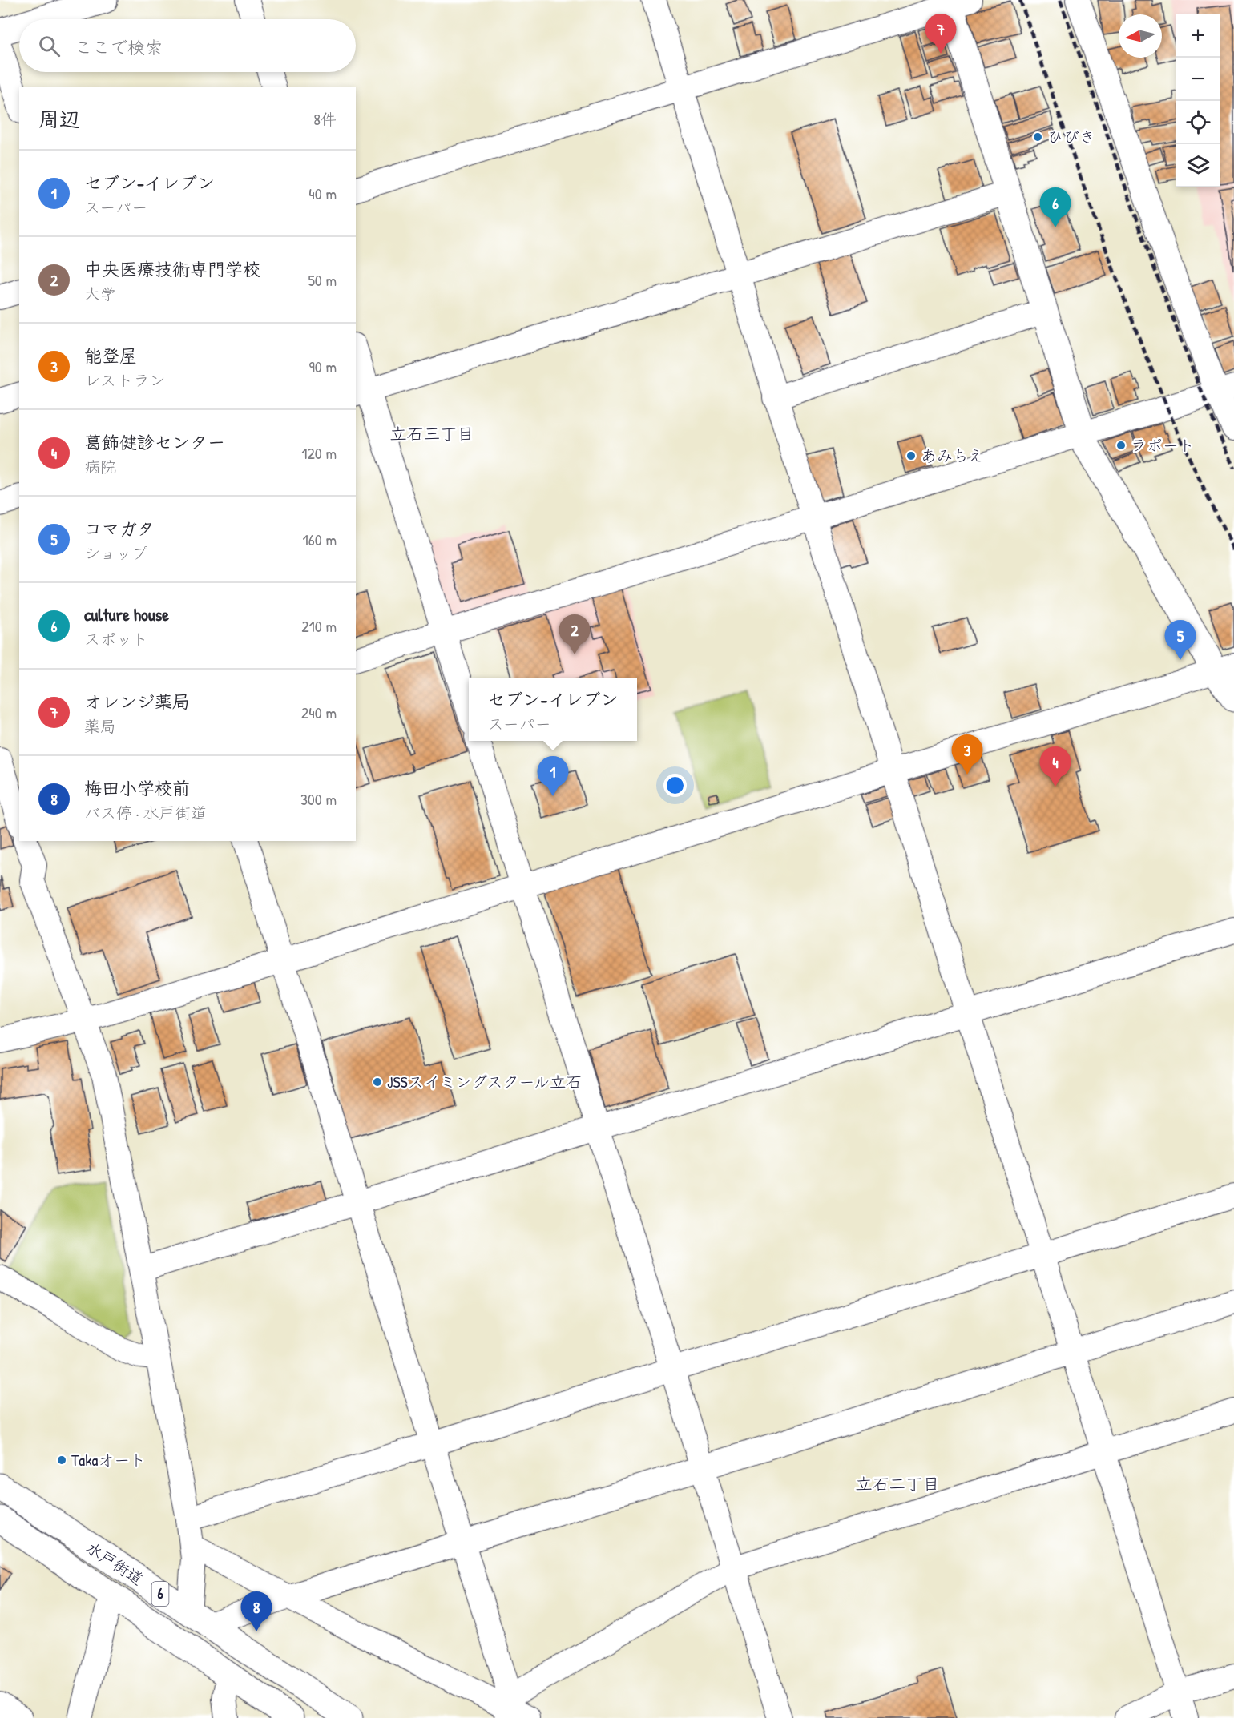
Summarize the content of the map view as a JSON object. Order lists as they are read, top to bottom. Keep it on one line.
{"streets":{"main road":["水戸街道","6"]},"districts":["立石三丁目","立石二丁目"],"places":["ひびき","ラポート","あみちえ","JSSスイミングスクール立石","Takaオート"],"north":"left","page":{"pins":["7","6","2","5","3","4","1","8"],"map_buttons":["+","−"],"search":"ここで検索","heading":["周辺","8件"],"list":[{"mark":"1","name":"セブン-イレブン","note":"スーパー","value":"40 m"},{"mark":"2","name":"中央医療技術専門学校","note":"大学","value":"50 m"},{"mark":"3","name":"能登屋","note":"レストラン","value":"90 m"},{"mark":"4","name":"葛飾健診センター","note":"病院","value":"120 m"},{"mark":"5","name":"コマガタ","note":"ショップ","value":"160 m"},{"mark":"6","name":"culture house","note":"スポット","value":"210 m"},{"mark":"7","name":"オレンジ薬局","note":"薬局","value":"240 m"},{"mark":"8","name":"梅田小学校前","note":"バス停 · 水戸街道","value":"300 m"}],"popup":["セブン-イレブン","スーパー"]}}
